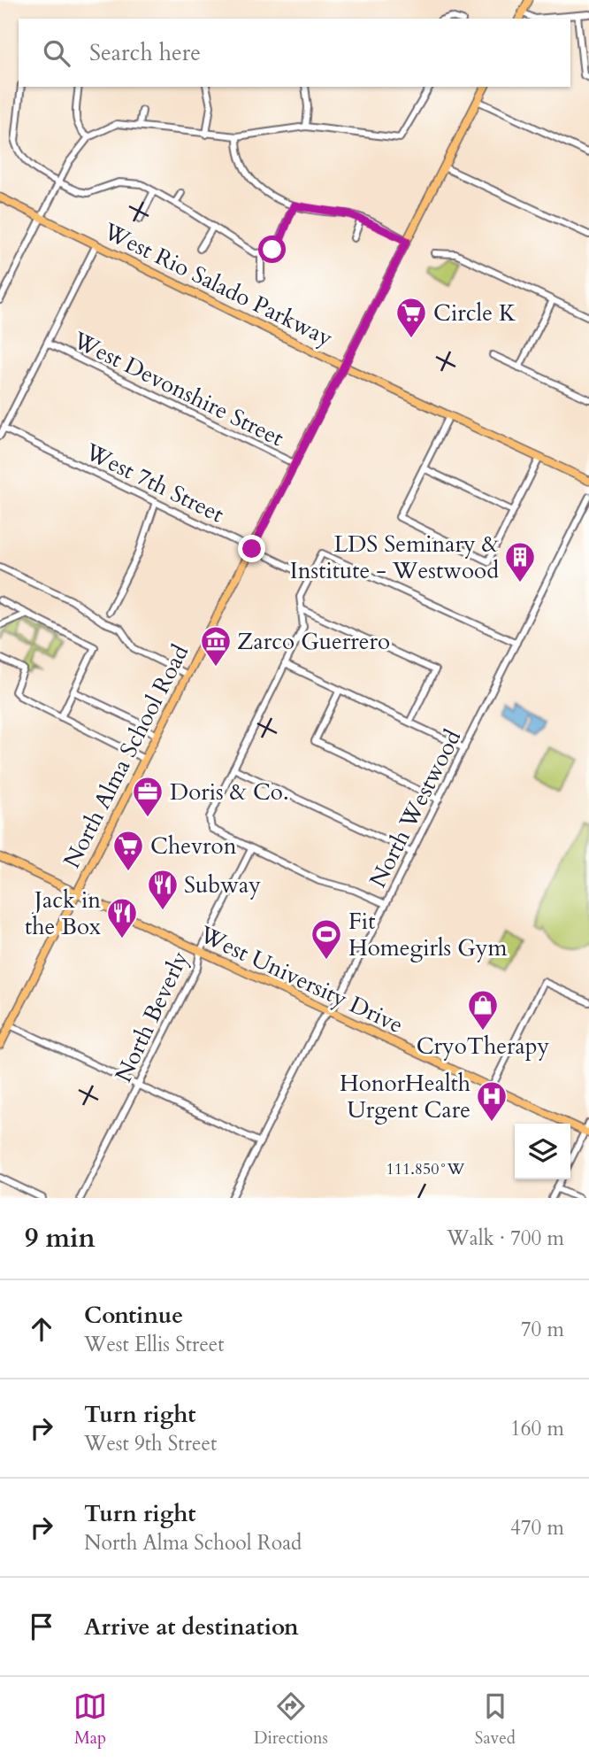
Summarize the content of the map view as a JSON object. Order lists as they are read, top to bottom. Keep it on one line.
{"streets":{"main road":["West Rio Salado Parkway","North Alma School Road","West University Drive"],"street":["West Devonshire Street","West 7th Street","North Westwood","North Beverly"]},"crossings":[["West Rio Salado Parkway","North Alma School Road"],["West Devonshire Street","North Alma School Road"],["West 7th Street","North Alma School Road"],["North Alma School Road","West University Drive"],["North Westwood","West University Drive"],["West University Drive","North Beverly"]],"places":{"supermarket":["Circle K","Chevron"],"building":["LDS Seminary & Institute - Westwood"],"museum":["Zarco Guerrero"],"office":["Doris & Co."],"restaurant":["Subway","Jack in the Box"],"sports":["Fit Homegirls Gym"],"shop":["CryoTherapy"],"hospital":["HonorHealth Urgent Care"]},"page":{"search":"Search here","heading":["9 min","Walk · 700 m"],"list":[["Continue","West Ellis Street","70 m"],["Turn right","West 9th Street","160 m"],["Turn right","North Alma School Road","470 m"],"Arrive at destination"],"nav":["Map","Directions","Saved"]},"coordinates":["111.850°W"]}
